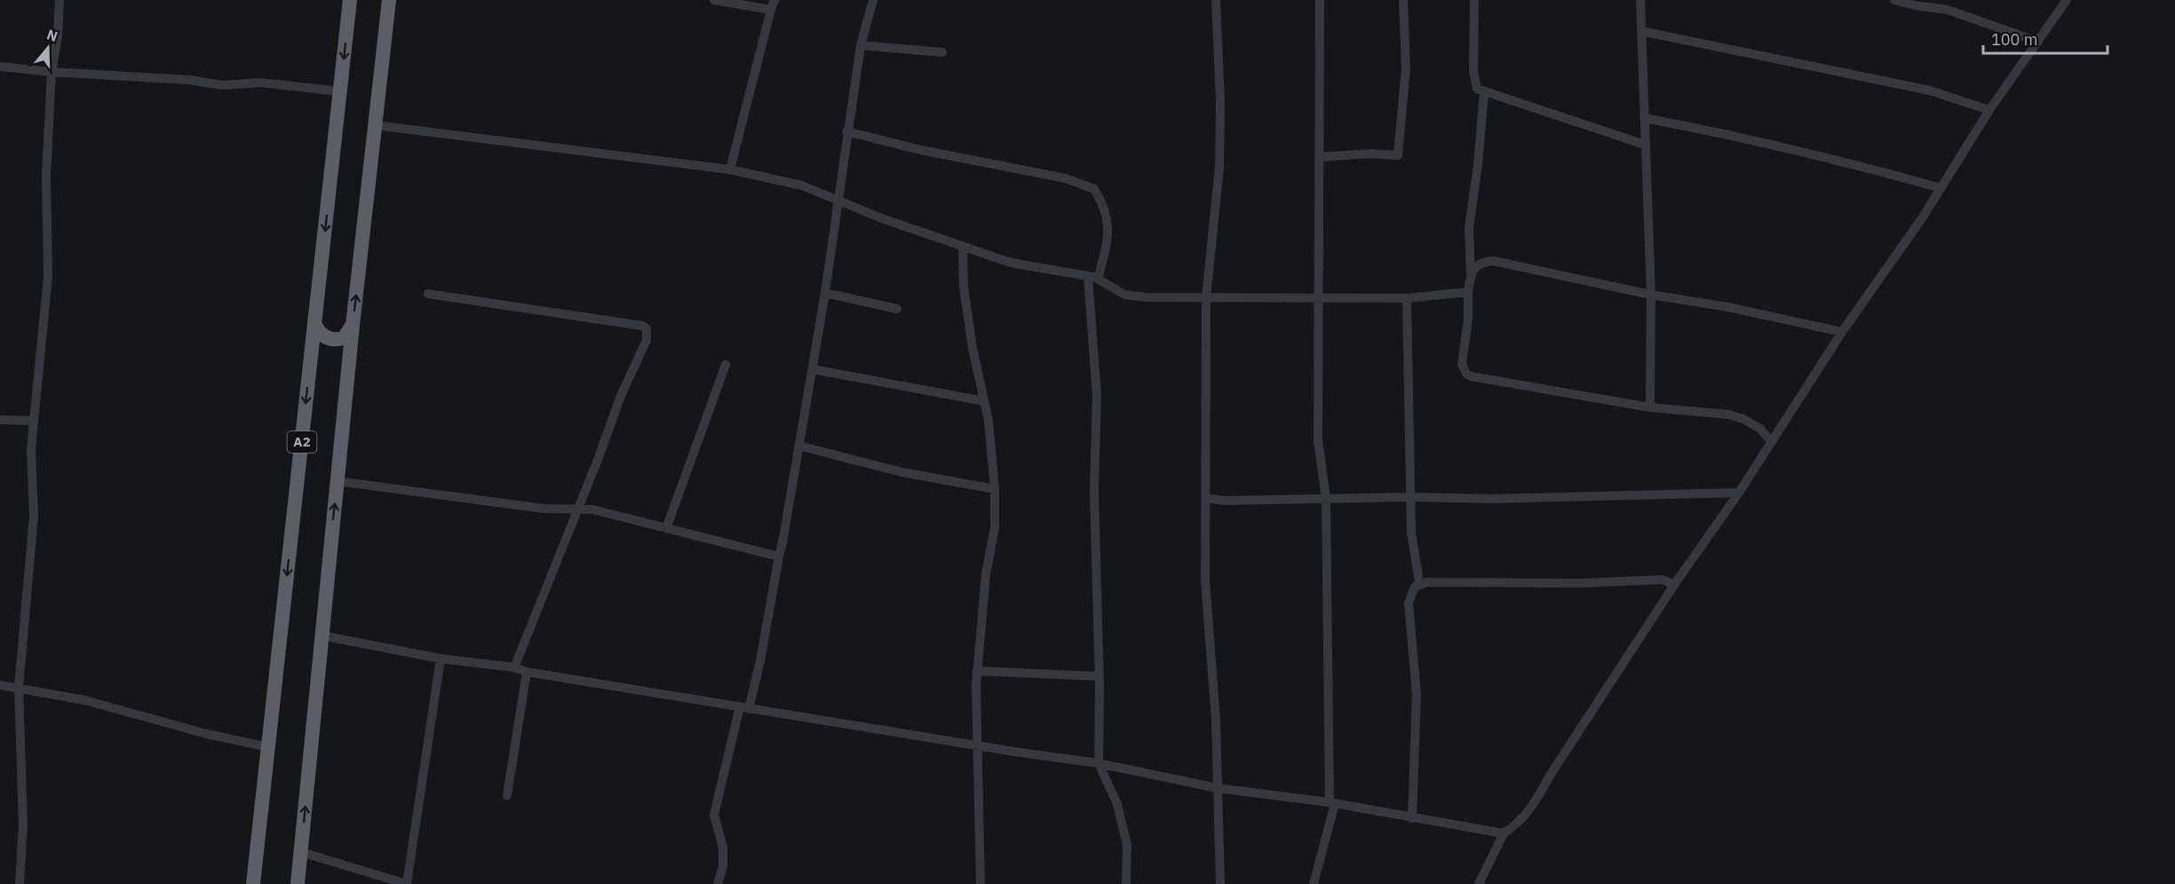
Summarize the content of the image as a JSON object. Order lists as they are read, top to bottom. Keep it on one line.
{"streets":{"highway":["A2"]},"scale_bar":"100 m","north":"top"}
